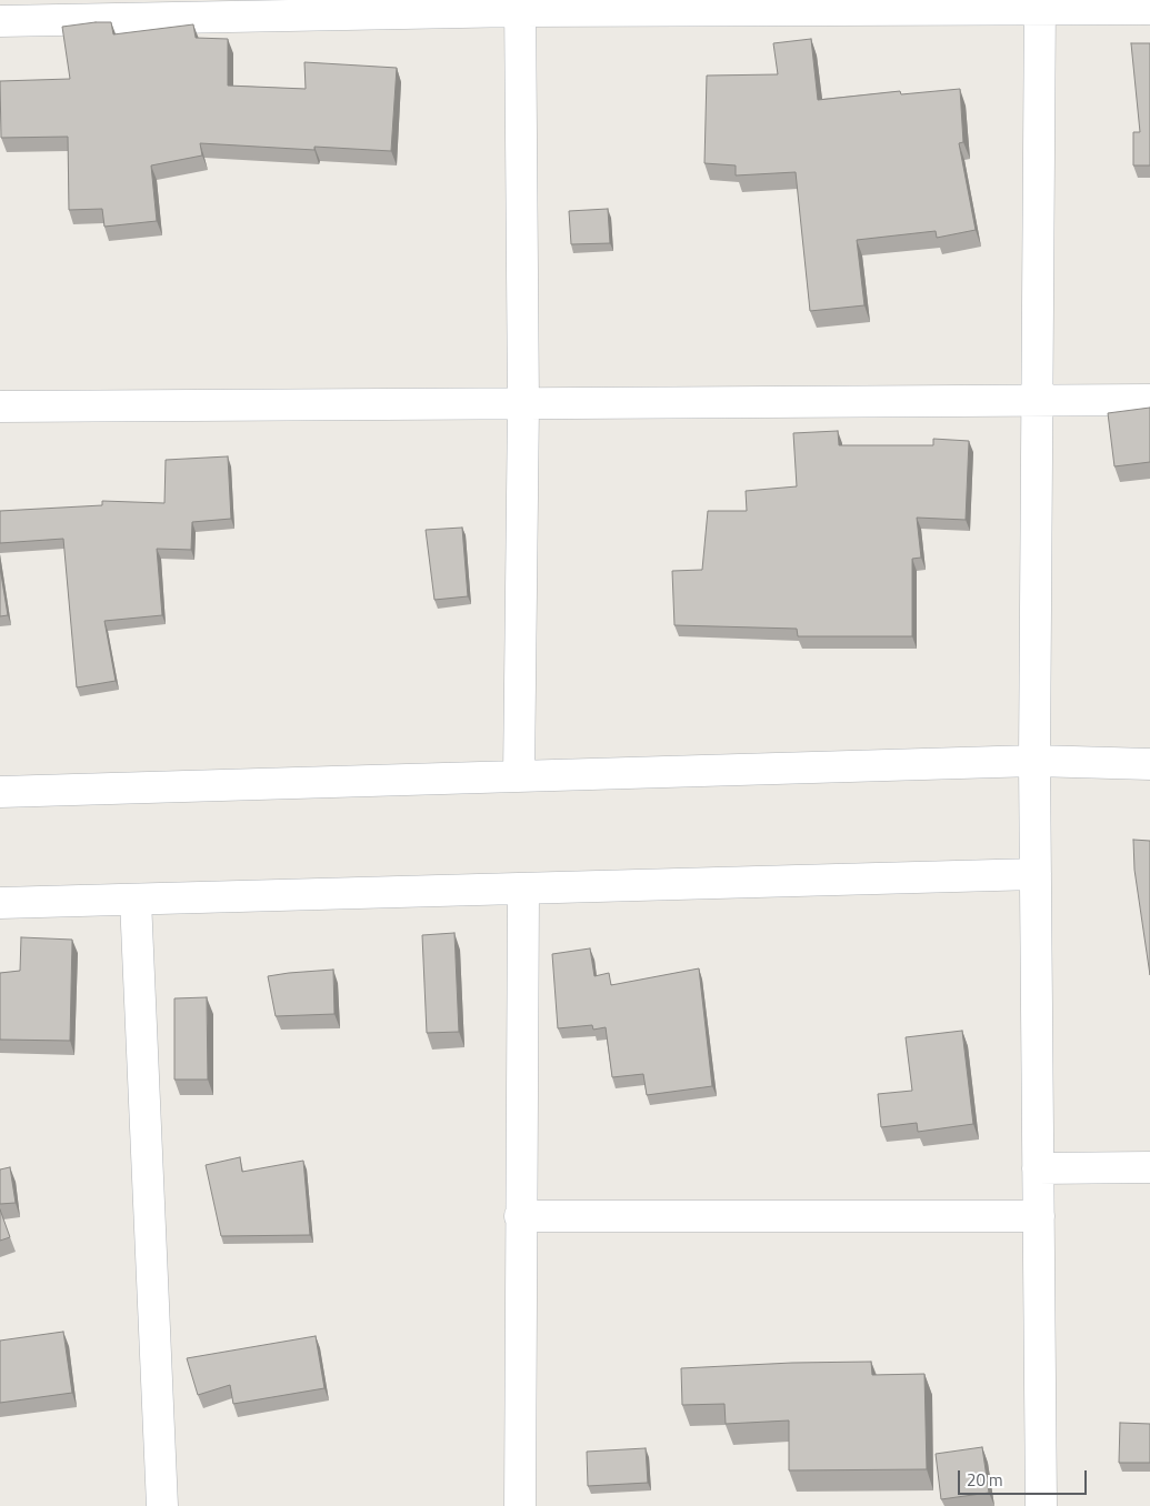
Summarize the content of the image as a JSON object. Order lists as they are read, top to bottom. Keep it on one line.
{"scale_bar":"20 m"}
